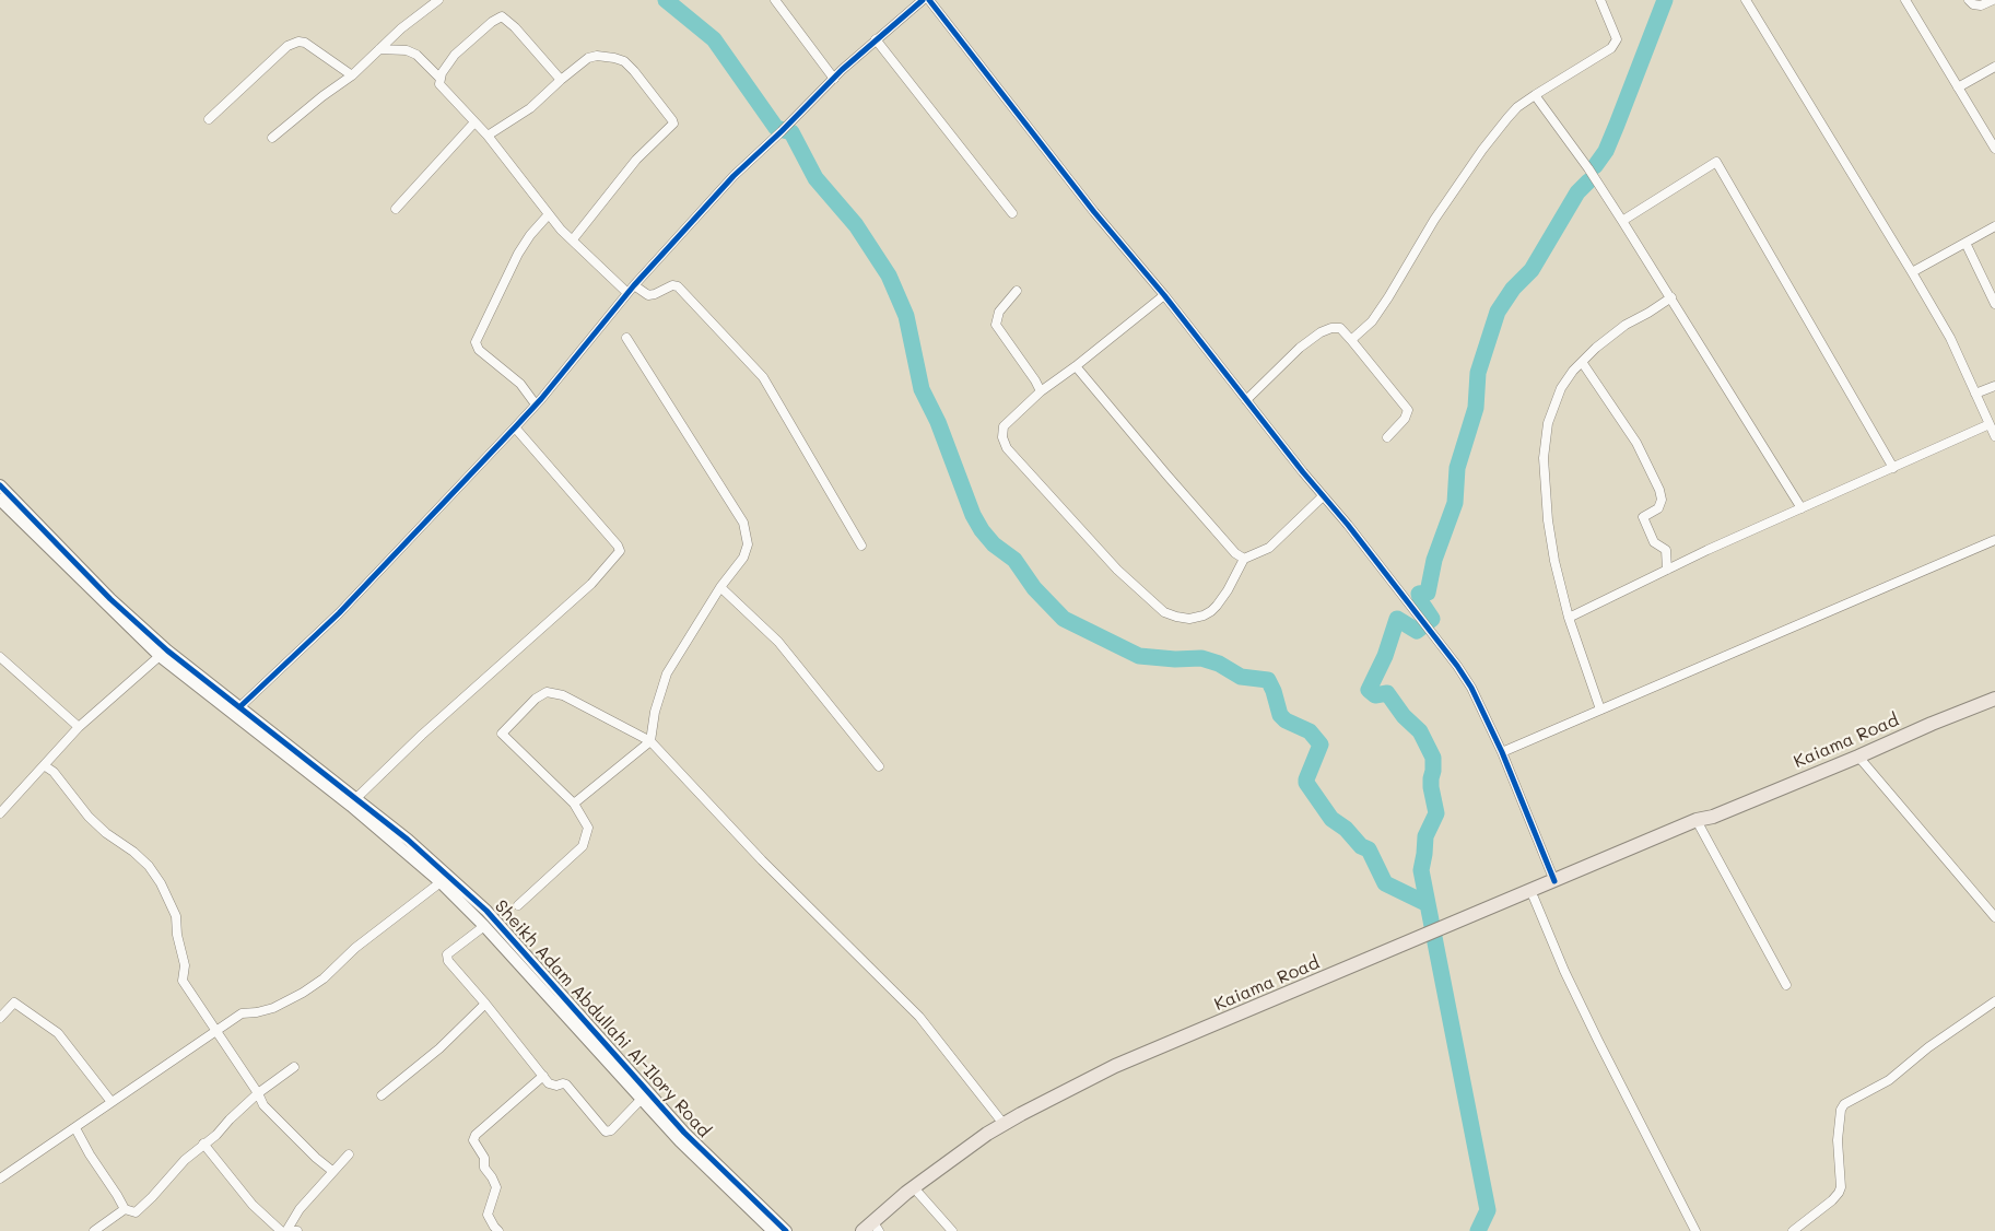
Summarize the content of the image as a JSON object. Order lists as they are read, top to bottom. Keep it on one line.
{"streets":{"highway":["Kaiama Road"],"street":["Sheikh Adam Abdullahi Al-Ilory Road"]}}
